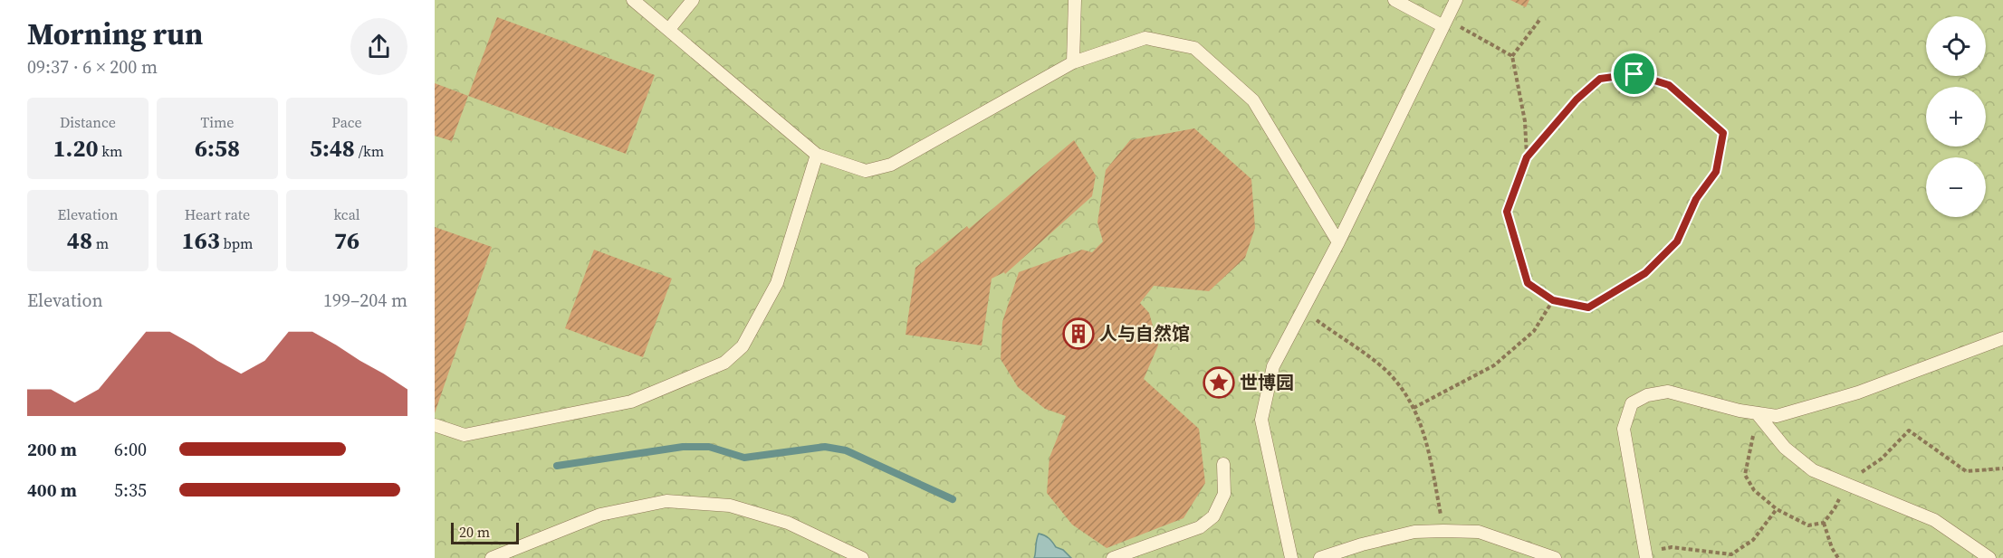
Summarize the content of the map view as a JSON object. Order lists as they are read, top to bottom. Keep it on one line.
{"places":{"building":["人与自然馆"],"place":["世博园"]},"scale_bar":"20 m","page":{"heading":["Morning run","09:37 · 6 × 200 m"],"map_buttons":["+","−"],"stats":[["Distance","1.20 km"],["Time","6:58"],["Pace","5:48 /km"],["Elevation","48 m"],["Heart rate","163 bpm"],["kcal","76"]],"chart":["Elevation","199–204 m"],"list":[{"name":"200 m","note":"6:00"},{"name":"400 m","note":"5:35"}],"scale":"20 m"}}
